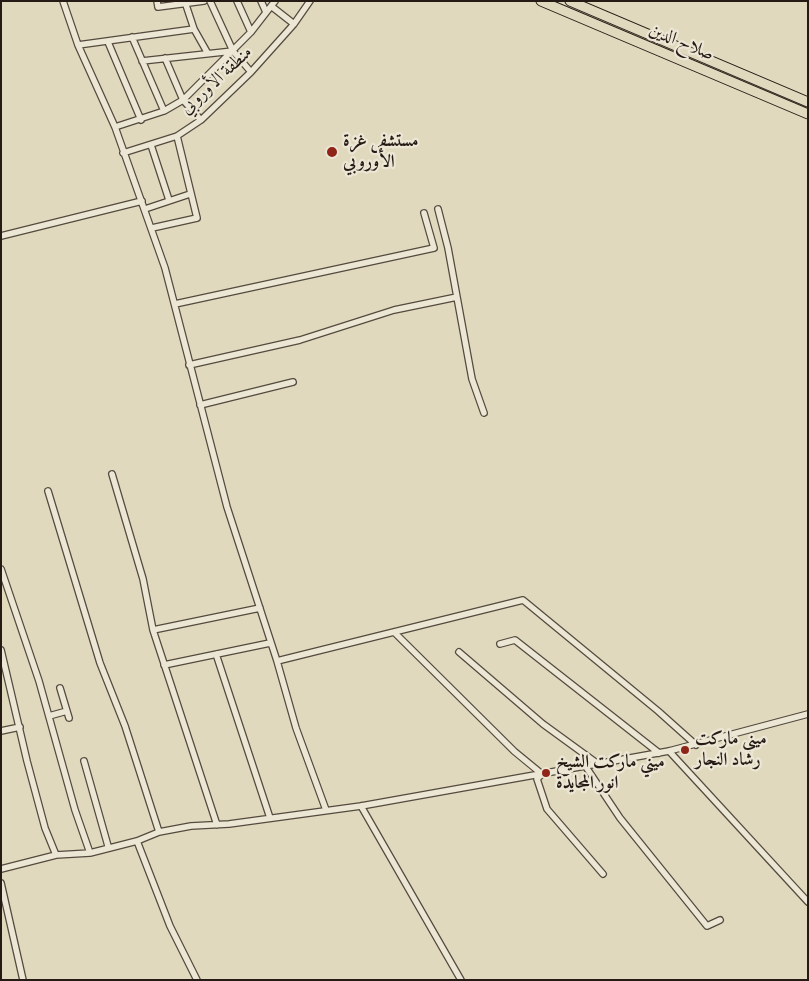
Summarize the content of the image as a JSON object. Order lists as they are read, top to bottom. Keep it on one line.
{"streets":{"highway":["صلاح الدين"],"street":["منطقة الأوروبي"]},"places":["مستشفى غزة الأوروبي","ميني ماركت رشاد النجار","ميني ماركت الشيخ انور المجايدة"]}
